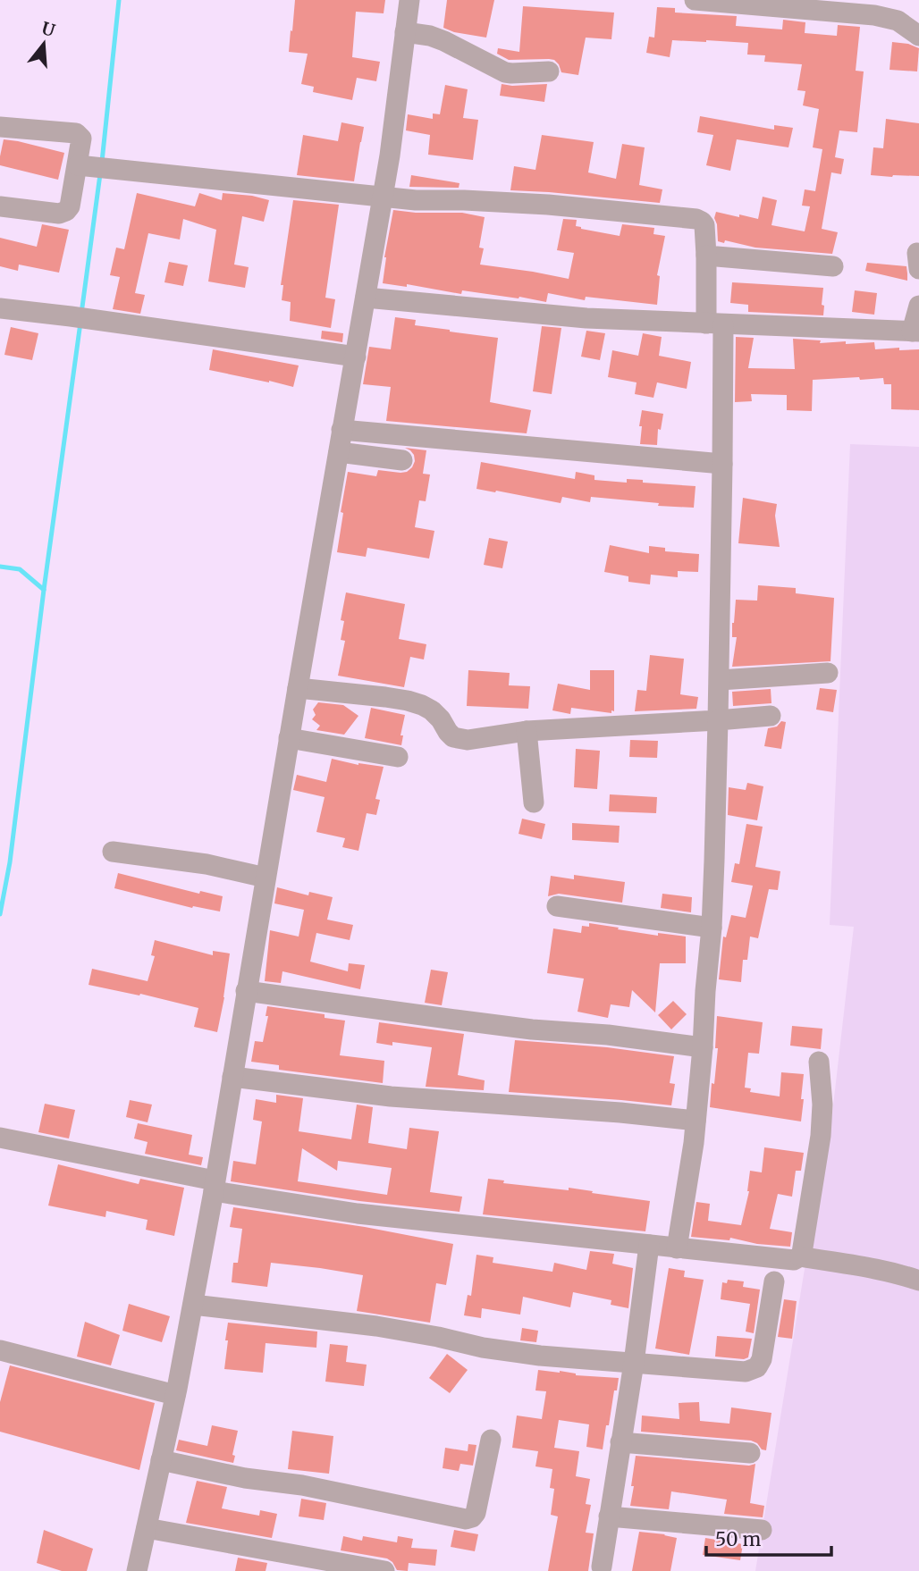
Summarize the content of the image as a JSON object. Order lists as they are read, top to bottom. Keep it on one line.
{"scale_bar":"50 m","north":"top"}
